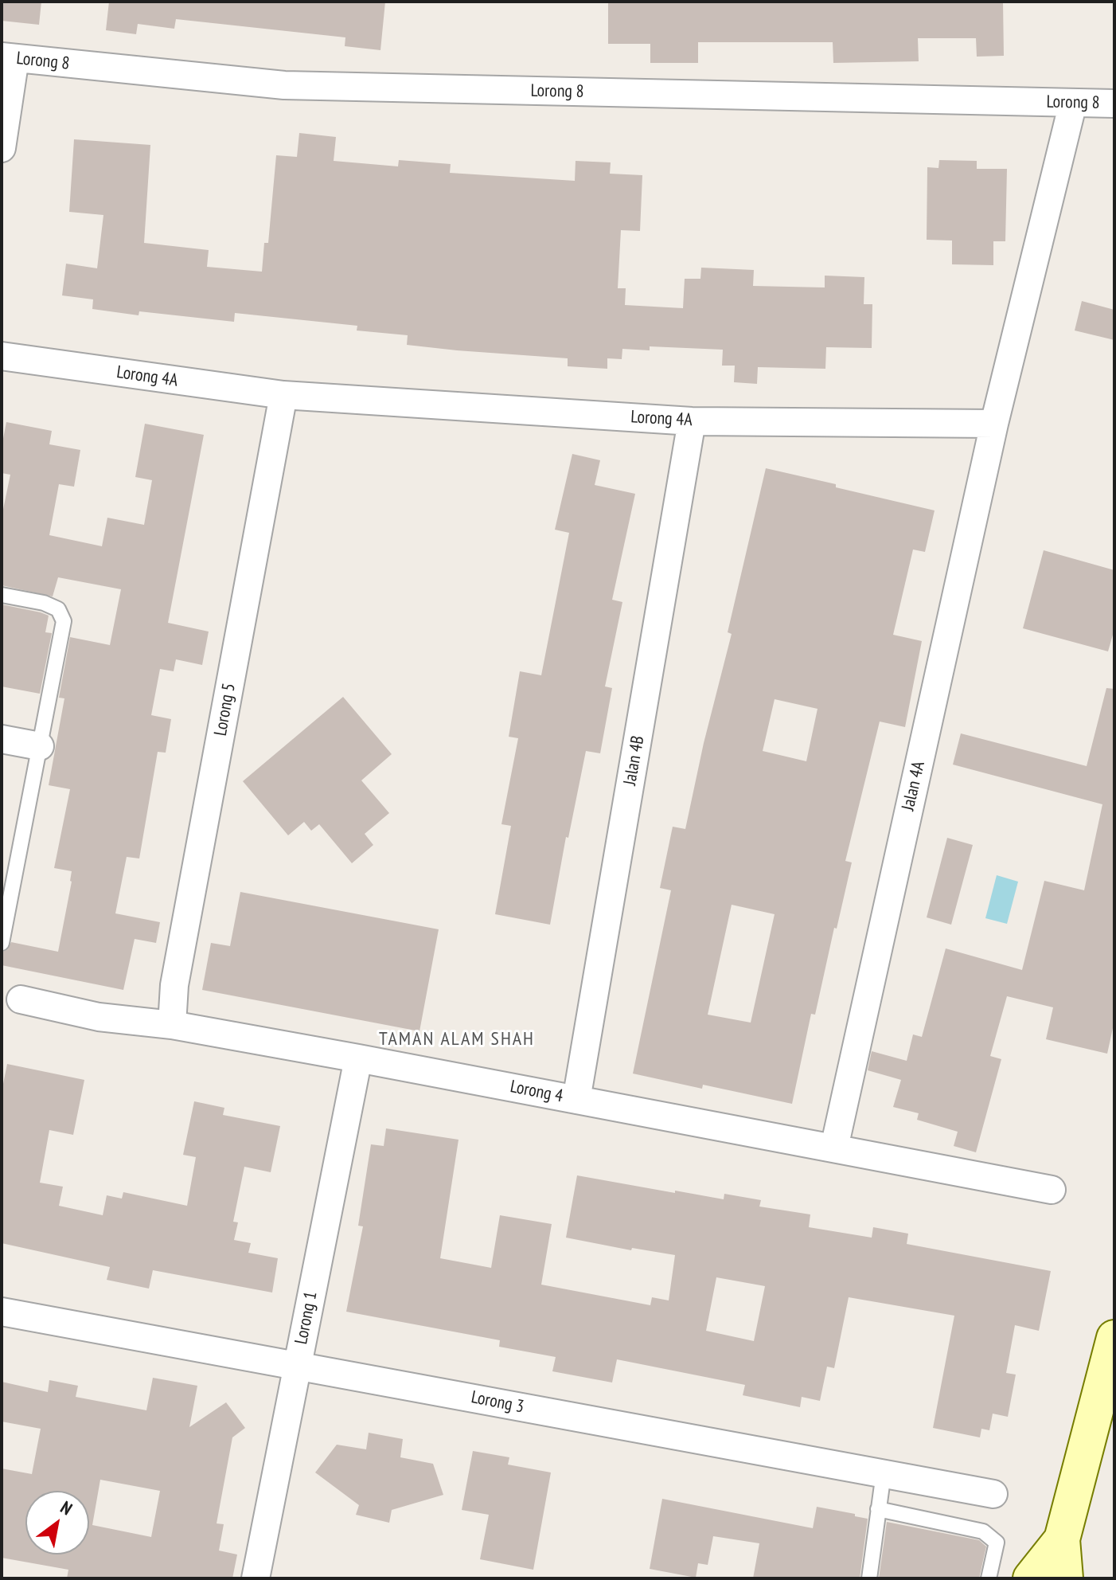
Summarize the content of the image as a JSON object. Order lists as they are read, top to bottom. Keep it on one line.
{"streets":{"street":["Lorong 8","Lorong 4A","Lorong 5","Jalan 4B","Jalan 4A","Lorong 4","Lorong 1","Lorong 3"]},"crossings":[["Lorong 4A","Lorong 5"],["Lorong 4A","Jalan 4B"],["Lorong 4A","Jalan 4A"],["Lorong 5","Lorong 4"],["Jalan 4B","Lorong 4"],["Jalan 4A","Lorong 4"],["Lorong 4","Lorong 1"],["Lorong 1","Lorong 3"]],"districts":["TAMAN ALAM SHAH"],"north":"top right"}
